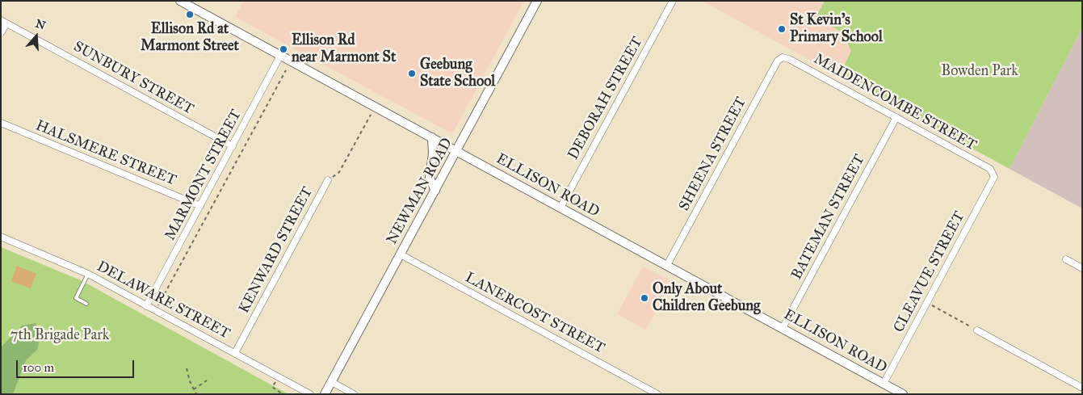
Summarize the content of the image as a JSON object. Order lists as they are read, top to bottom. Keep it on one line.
{"streets":{"street":["SUNBURY STREET","DEBORAH STREET","MAIDENCOMBE STREET","HALSMERE STREET","SHEENA STREET","MARMONT STREET","ELLISON ROAD","NEWMAN ROAD","BATEMAN STREET","KENWARD STREET","CLEAVUE STREET","DELAWARE STREET","LANERCOST STREET"]},"crossings":[["SUNBURY STREET","MARMONT STREET"],["DEBORAH STREET","ELLISON ROAD"],["MAIDENCOMBE STREET","SHEENA STREET"],["MAIDENCOMBE STREET","BATEMAN STREET"],["MAIDENCOMBE STREET","CLEAVUE STREET"],["HALSMERE STREET","MARMONT STREET"],["SHEENA STREET","ELLISON ROAD"],["MARMONT STREET","ELLISON ROAD"],["MARMONT STREET","DELAWARE STREET"],["ELLISON ROAD","NEWMAN ROAD"],["ELLISON ROAD","BATEMAN STREET"],["ELLISON ROAD","CLEAVUE STREET"],["NEWMAN ROAD","LANERCOST STREET"],["KENWARD STREET","DELAWARE STREET"]],"parks":["Bowden Park","7th Brigade Park"],"places":["Ellison Rd at Marmont Street","St Kevin's Primary School","Ellison Rd near Marmont St","Geebung State School","Only About Children Geebung"],"scale_bar":"100 m","north":"top"}
